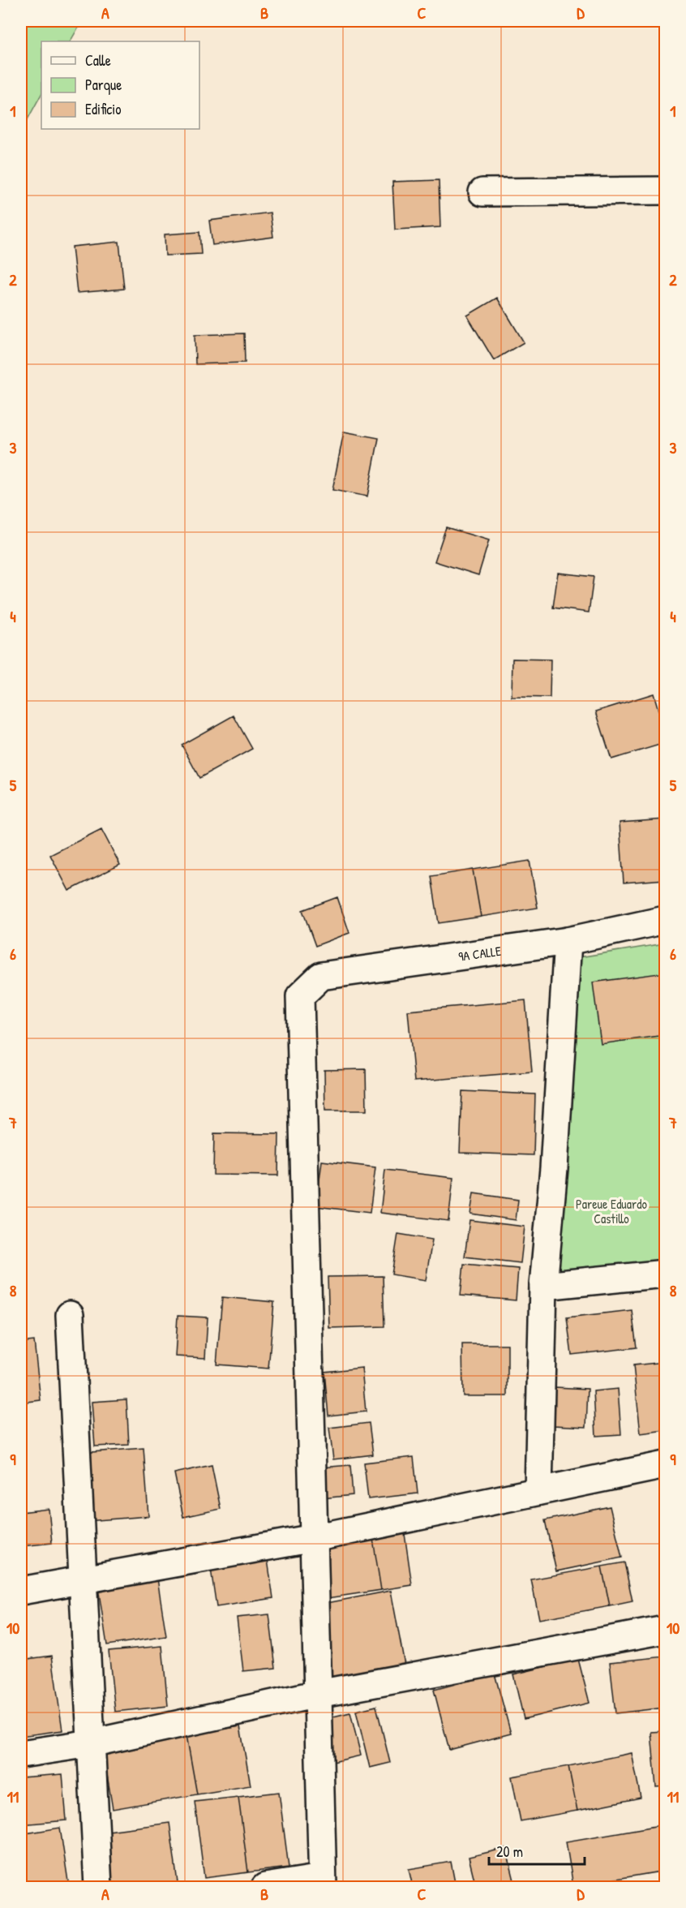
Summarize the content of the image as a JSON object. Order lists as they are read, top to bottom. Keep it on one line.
{"streets":{"street":["9A CALLE"]},"parks":["Pareue Eduardo Castillo"],"legend":["Calle","Parque","Edificio"],"scale_bar":"20 m","grid":{"columns":["A","B","C","D"],"rows":["1","2","3","4","5","6","7","8","9","10","11"]}}
